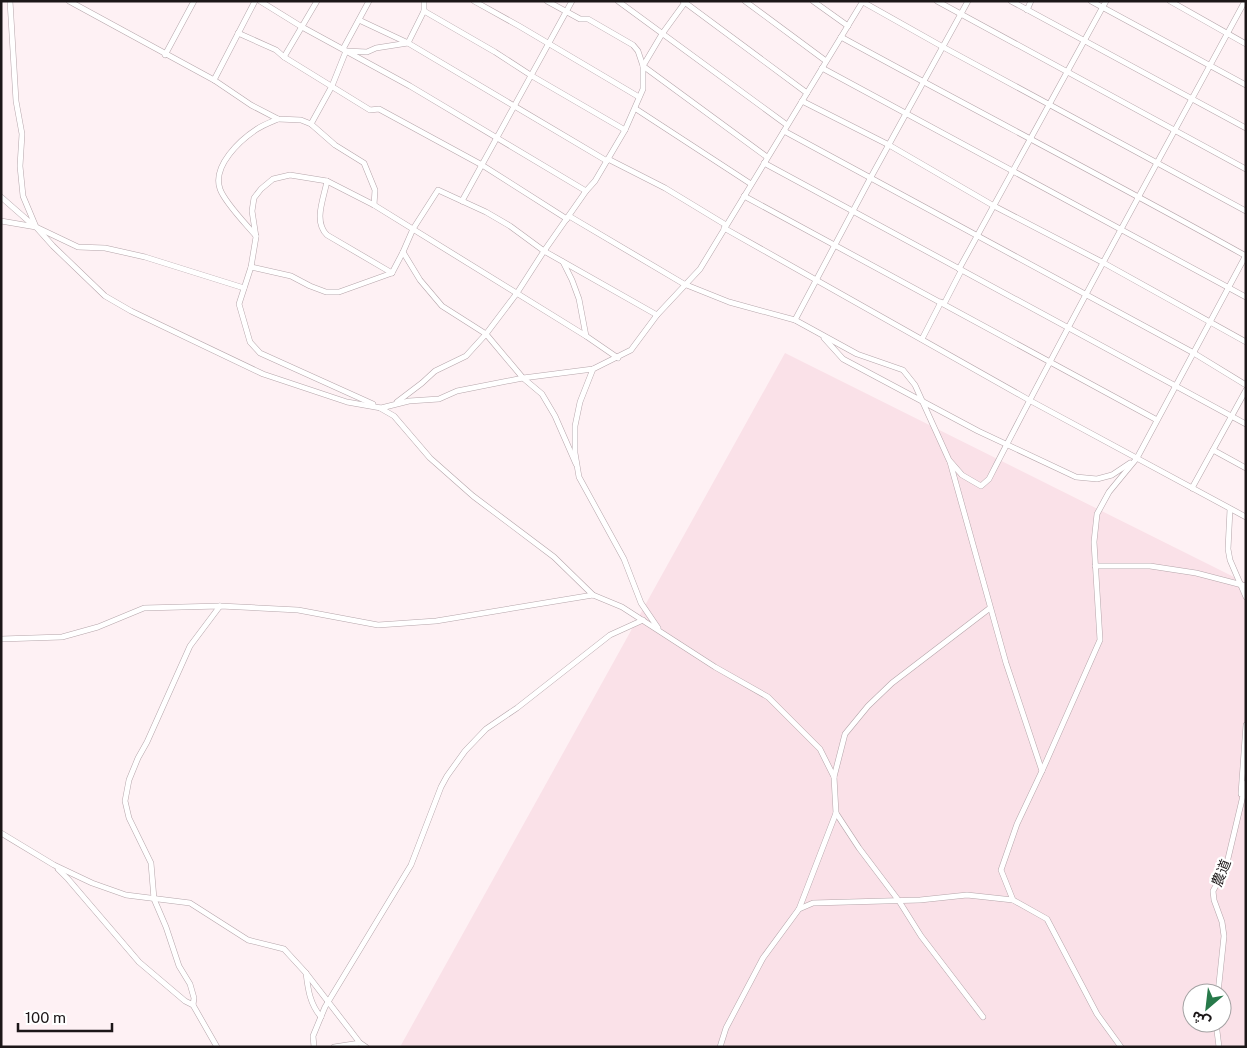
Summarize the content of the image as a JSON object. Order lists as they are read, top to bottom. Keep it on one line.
{"streets":{"street":["農道"]},"scale_bar":"100 m","north":"bottom left"}
